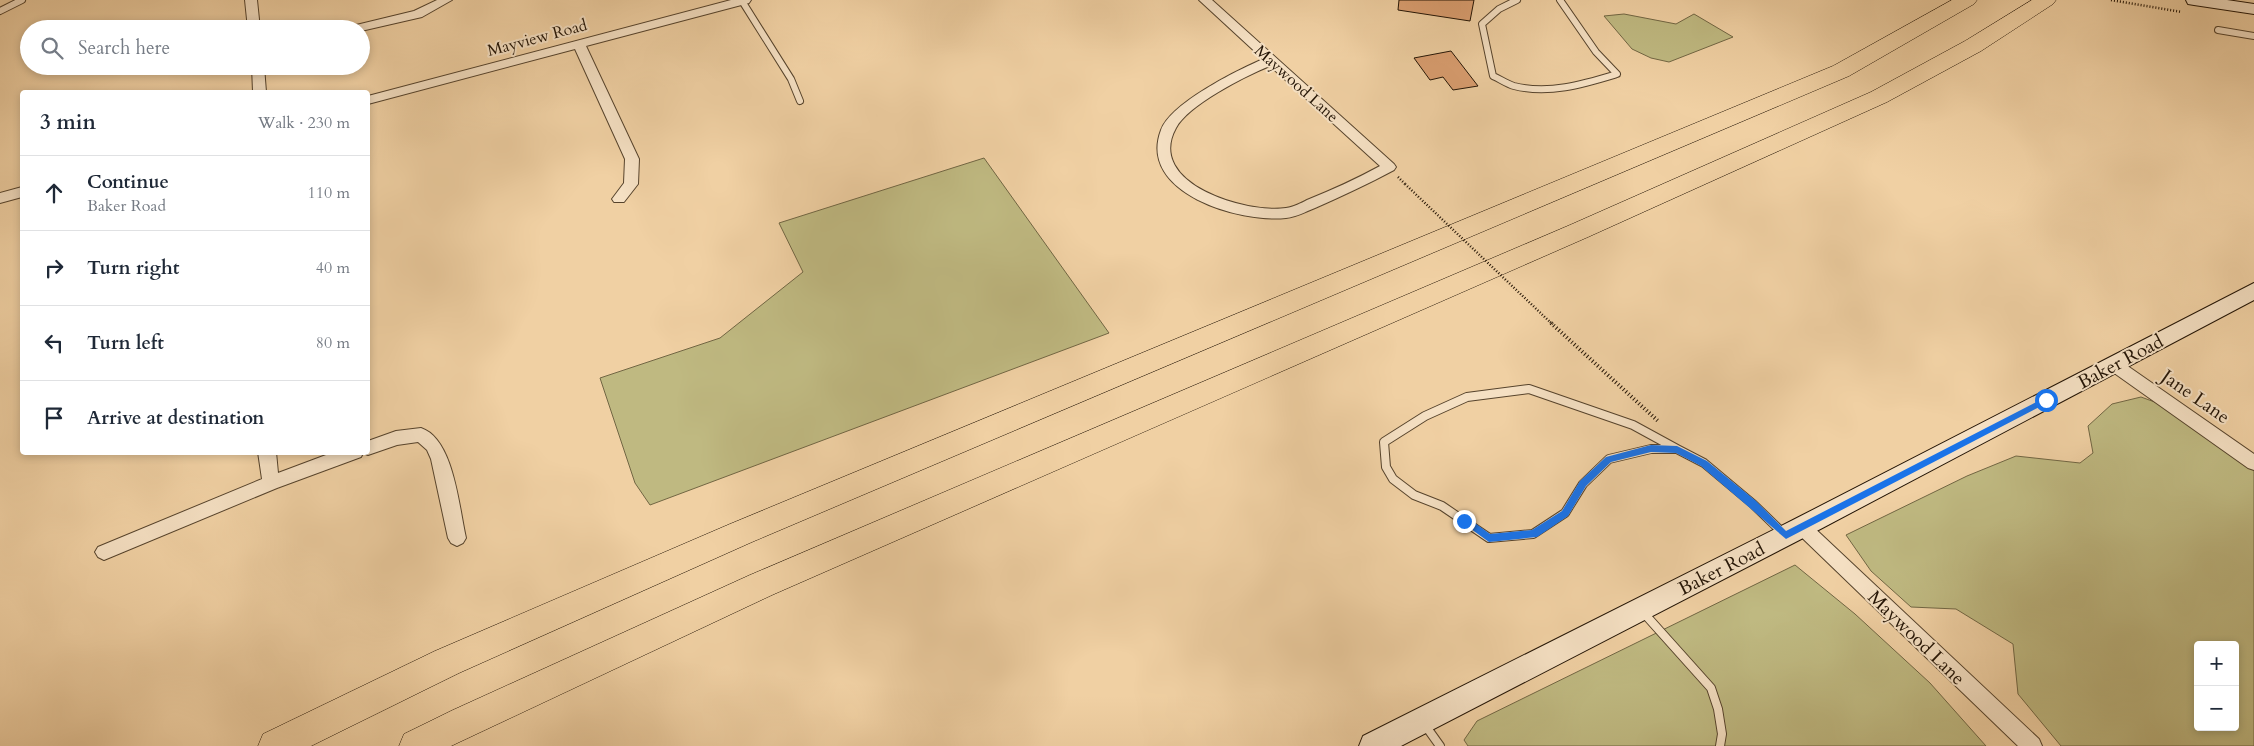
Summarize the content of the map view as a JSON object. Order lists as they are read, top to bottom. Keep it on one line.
{"streets":{"street":["Mayview Road","Maywood Lane","Baker Road","Jane Lane"]},"crossings":[["Maywood Lane","Baker Road"],["Baker Road","Jane Lane"]],"page":{"search":"Search here","heading":["3 min","Walk · 230 m"],"list":[["Continue","Baker Road","110 m"],["Turn right","40 m"],["Turn left","80 m"],"Arrive at destination"],"map_buttons":["+","−"]}}
